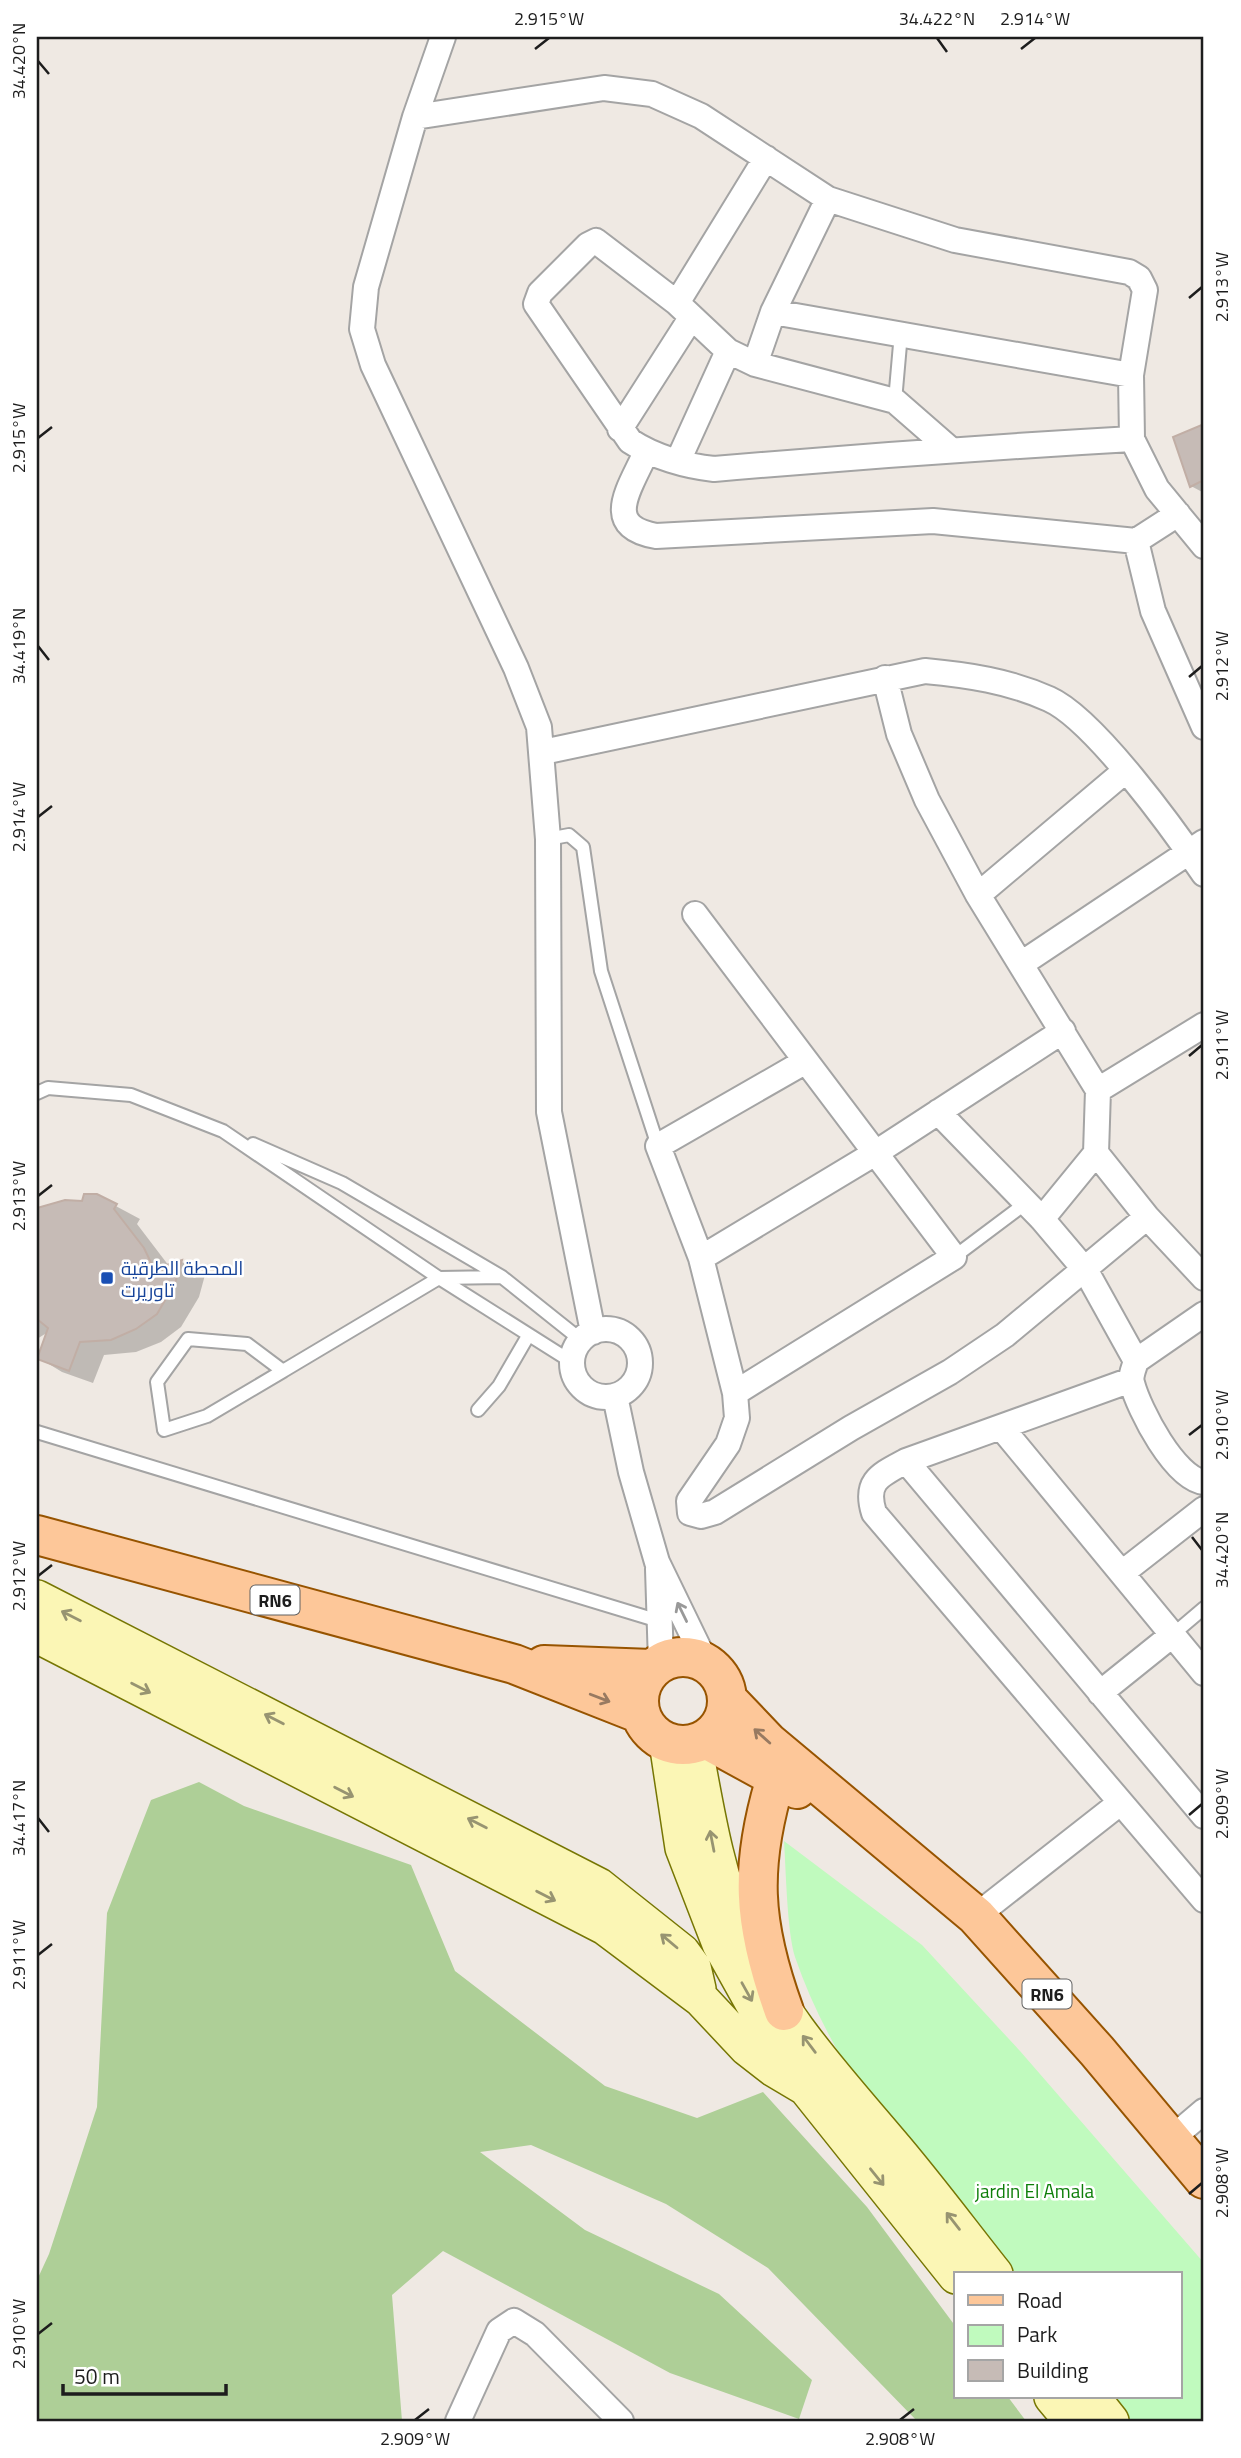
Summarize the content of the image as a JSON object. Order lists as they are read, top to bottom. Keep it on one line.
{"streets":{"main road":["RN6"]},"parks":["jardin El Amala"],"places":{"transit":["المحطة الطرقية تاوريرت"]},"legend":["Road","Park","Building"],"scale_bar":"50 m","coordinates":["2.915°W","34.422°N","2.914°W","34.420°N","2.913°W","34.419°N","2.912°W","2.911°W","2.910°W","2.909°W","34.417°N","2.908°W"]}
